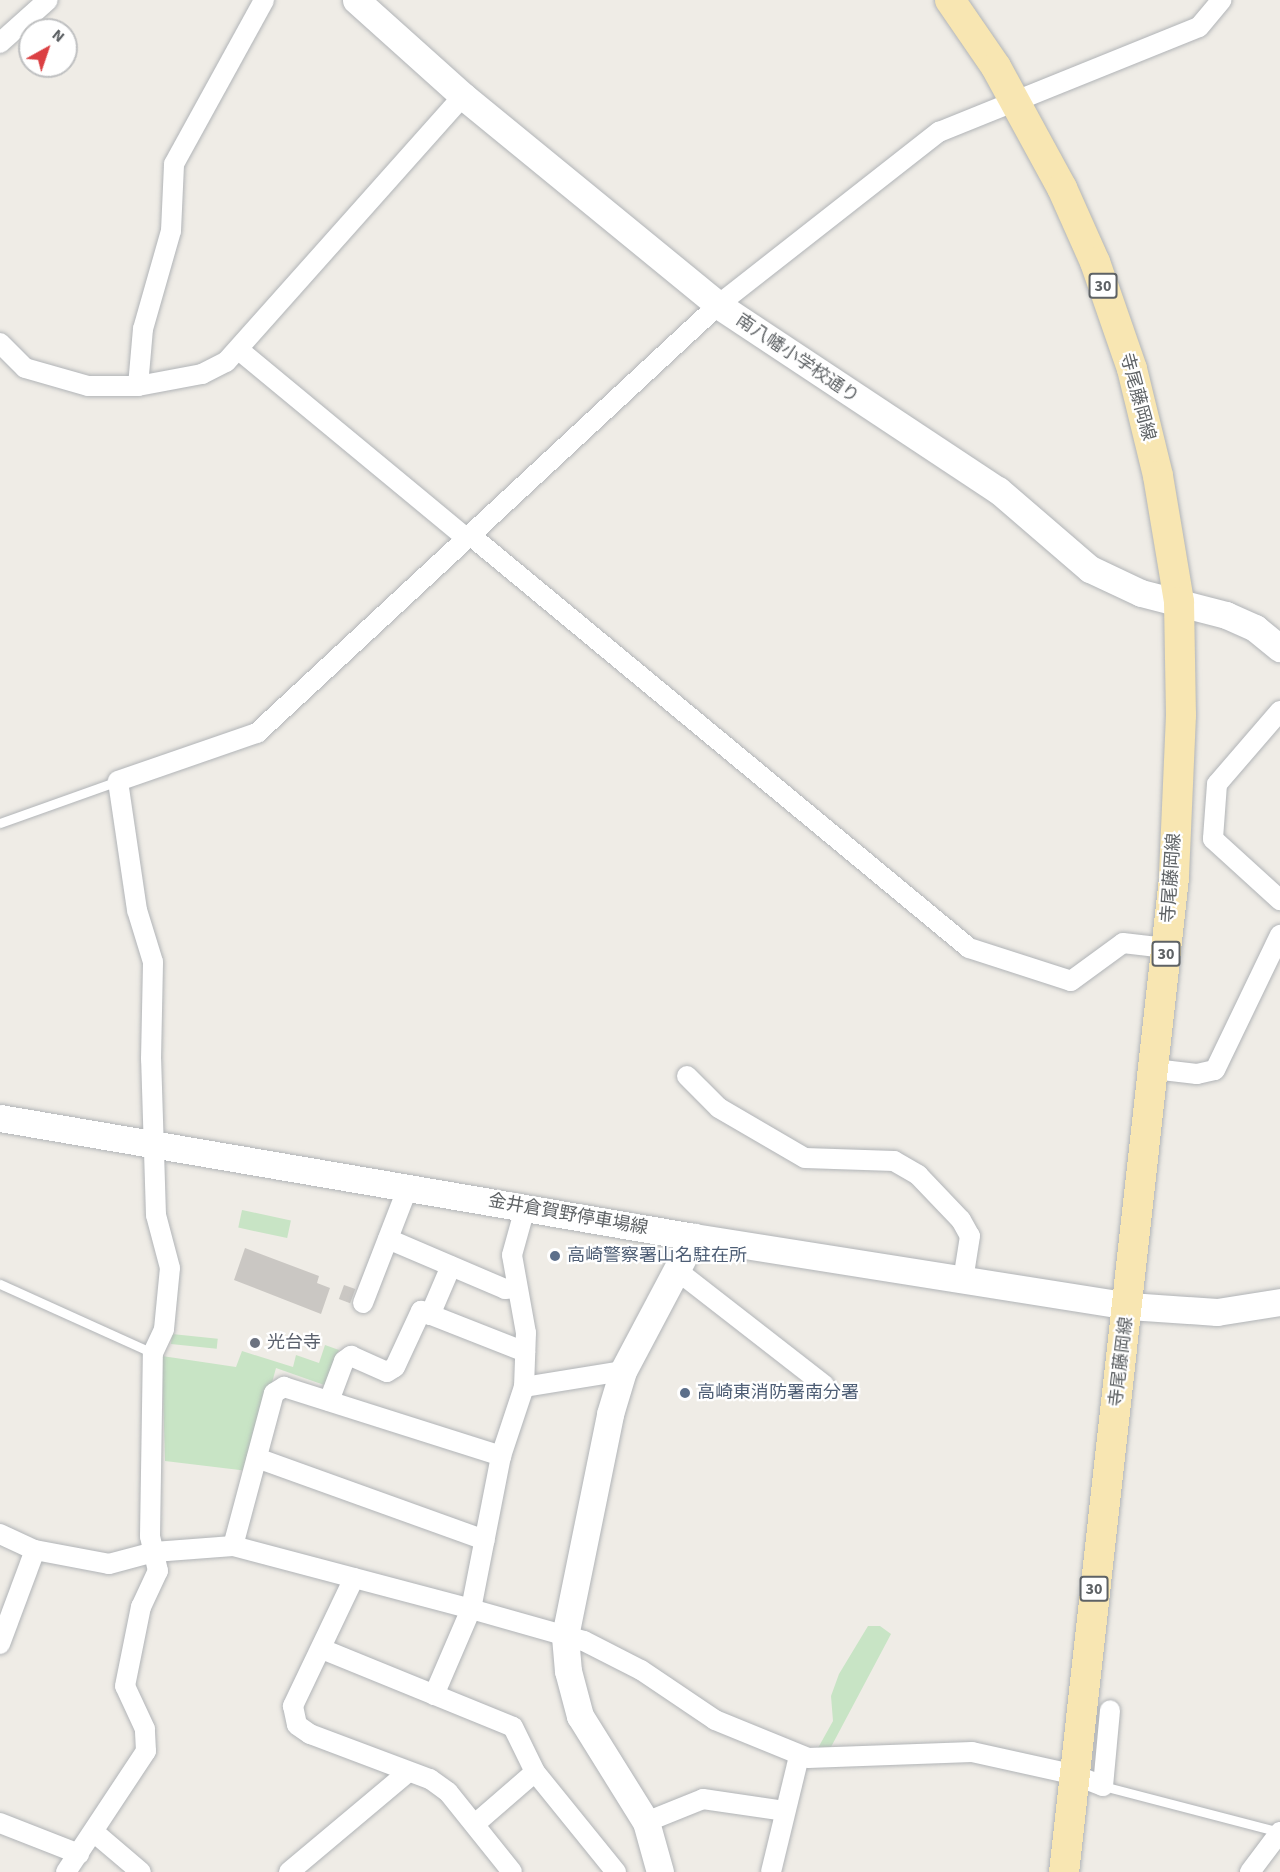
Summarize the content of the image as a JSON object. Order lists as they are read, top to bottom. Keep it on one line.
{"streets":{"main road":["30","寺尾藤岡線"],"street":["南八幡小学校通り","金井倉賀野停車場線"]},"crossings":[["南八幡小学校通り","寺尾藤岡線"],["寺尾藤岡線","金井倉賀野停車場線"]],"places":["高崎警察署山名駐在所","光台寺","高崎東消防署南分署"],"north":"top right"}
